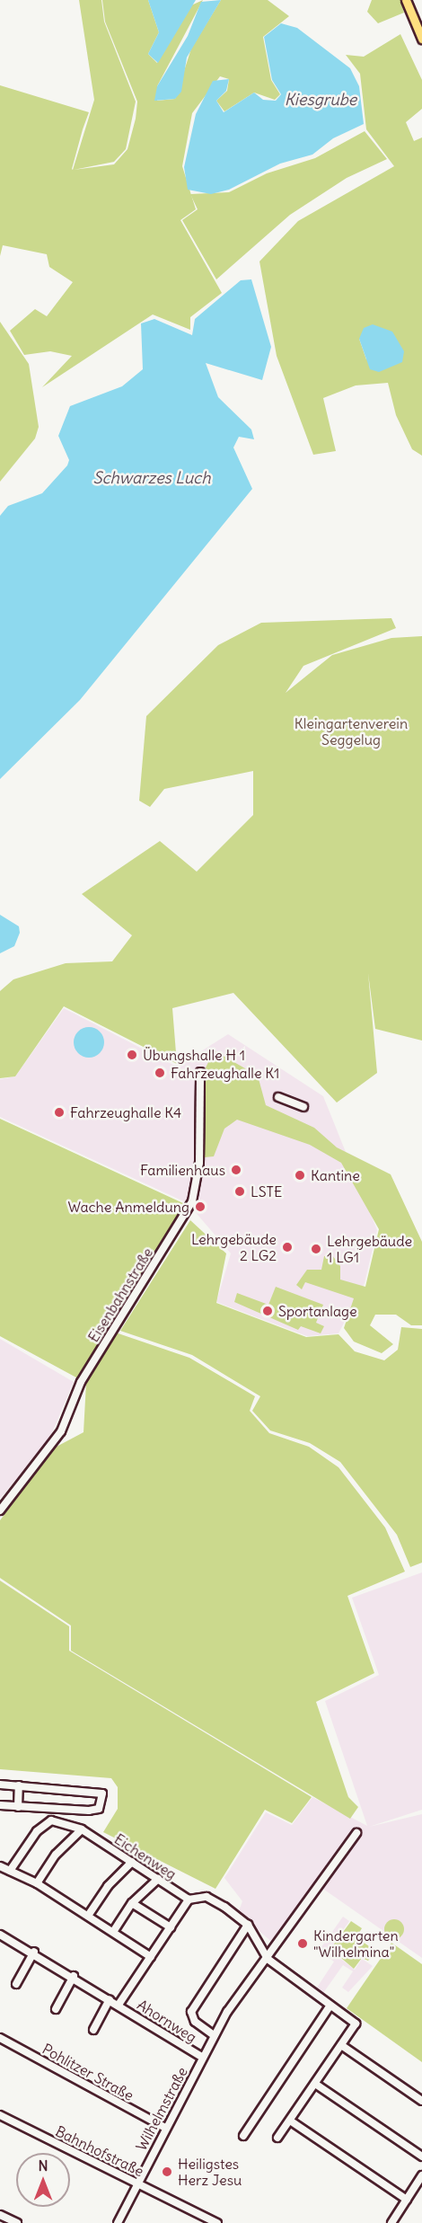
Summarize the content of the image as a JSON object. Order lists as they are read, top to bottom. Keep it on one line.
{"streets":{"street":["Eisenbahnstraße","Eichenweg","Ahornweg","Pohlitzer Straße","Wilhelmstraße","Bahnhofstraße"]},"crossings":[["Eichenweg","Ahornweg"],["Eichenweg","Wilhelmstraße"],["Ahornweg","Wilhelmstraße"],["Pohlitzer Straße","Wilhelmstraße"],["Wilhelmstraße","Bahnhofstraße"]],"water":["Kiesgrube","Schwarzes Luch"],"parks":["Kleingartenverein Seggelug"],"places":["Übungshalle H 1","Fahrzeughalle K1","Fahrzeughalle K4","Familienhaus","Kantine","LSTE","Wache Anmeldung","Lehrgebäude 2 LG2","Lehrgebäude 1 LG1","Sportanlage","Kindergarten \"Wilhelmina\"","Heiligstes Herz Jesu"],"north":"top"}
